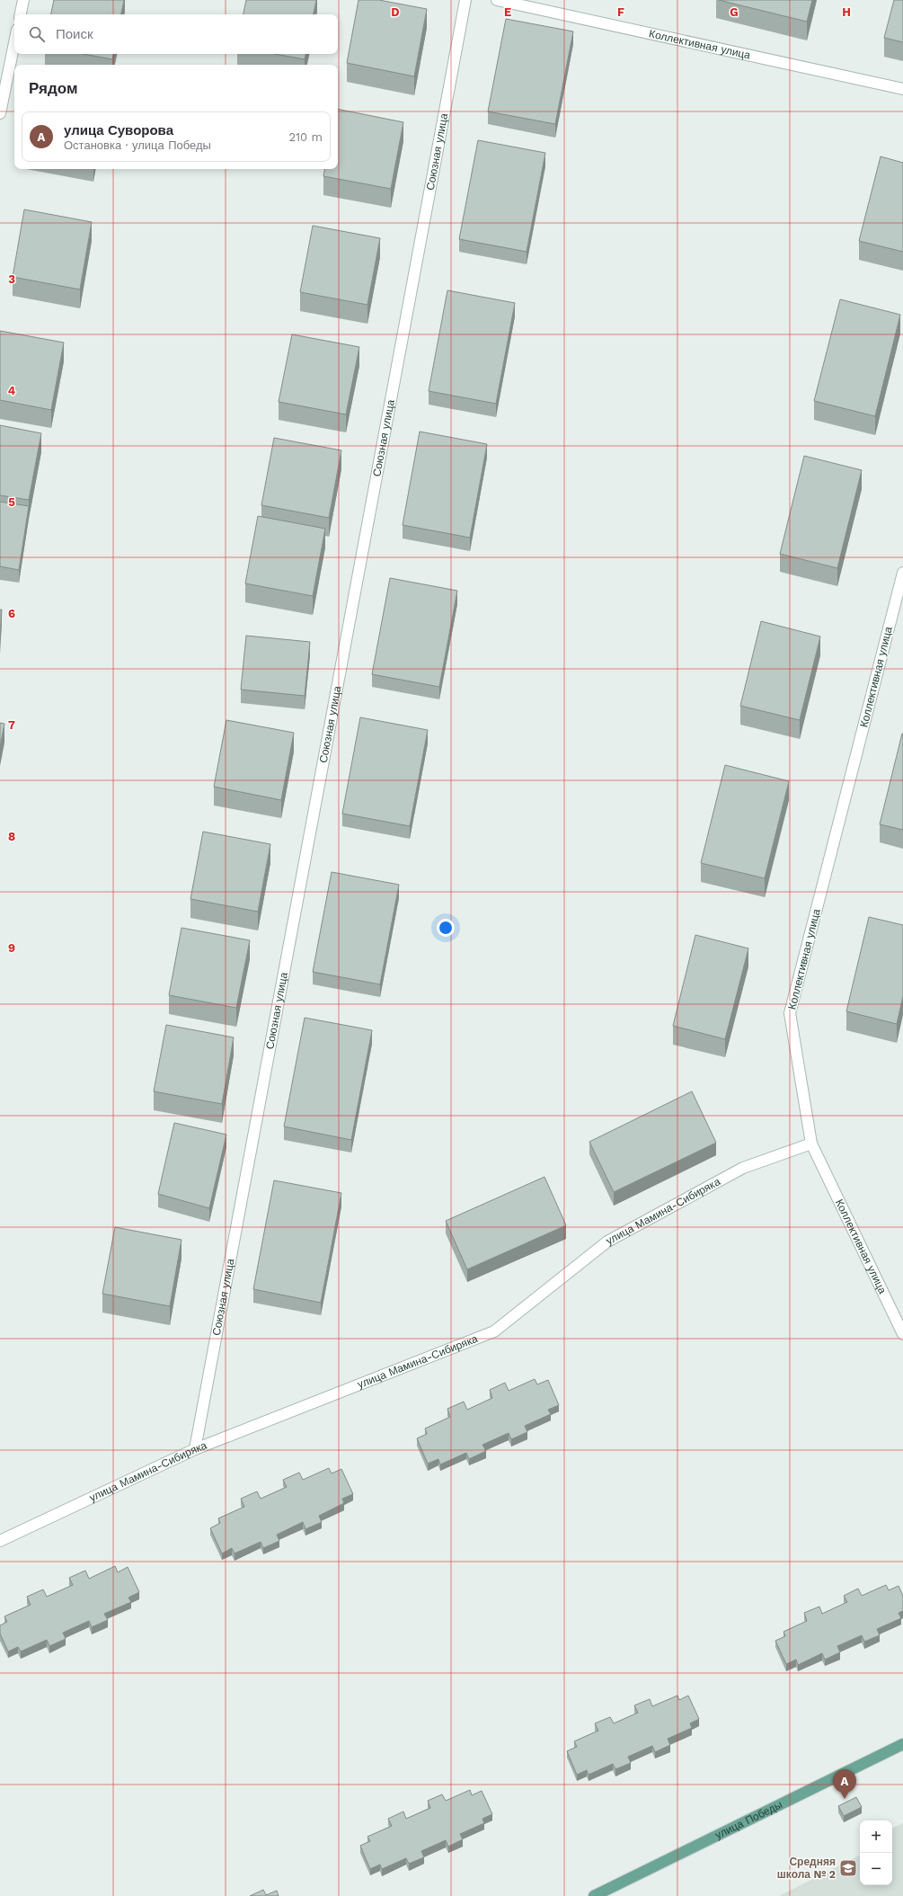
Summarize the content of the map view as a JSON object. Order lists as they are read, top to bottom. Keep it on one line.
{"streets":{"main road":["улица Победы"],"street":["Коллективная улица","Союзная улица","улица Мамина-Сибиряка"]},"crossings":[["Коллективная улица","улица Мамина-Сибиряка"],["Союзная улица","улица Мамина-Сибиряка"]],"places":{"school or university":["Средняя школа № 2"]},"page":{"search":"Поиск","heading":"Рядом","list":[{"mark":"A","name":"улица Суворова","note":"Остановка · улица Победы","value":"210 m"}],"pins":"A","map_buttons":["+","−"]},"grid":{"columns":["D","E","F","G","H"],"rows":["3","4","5","6","7","8","9"]}}
